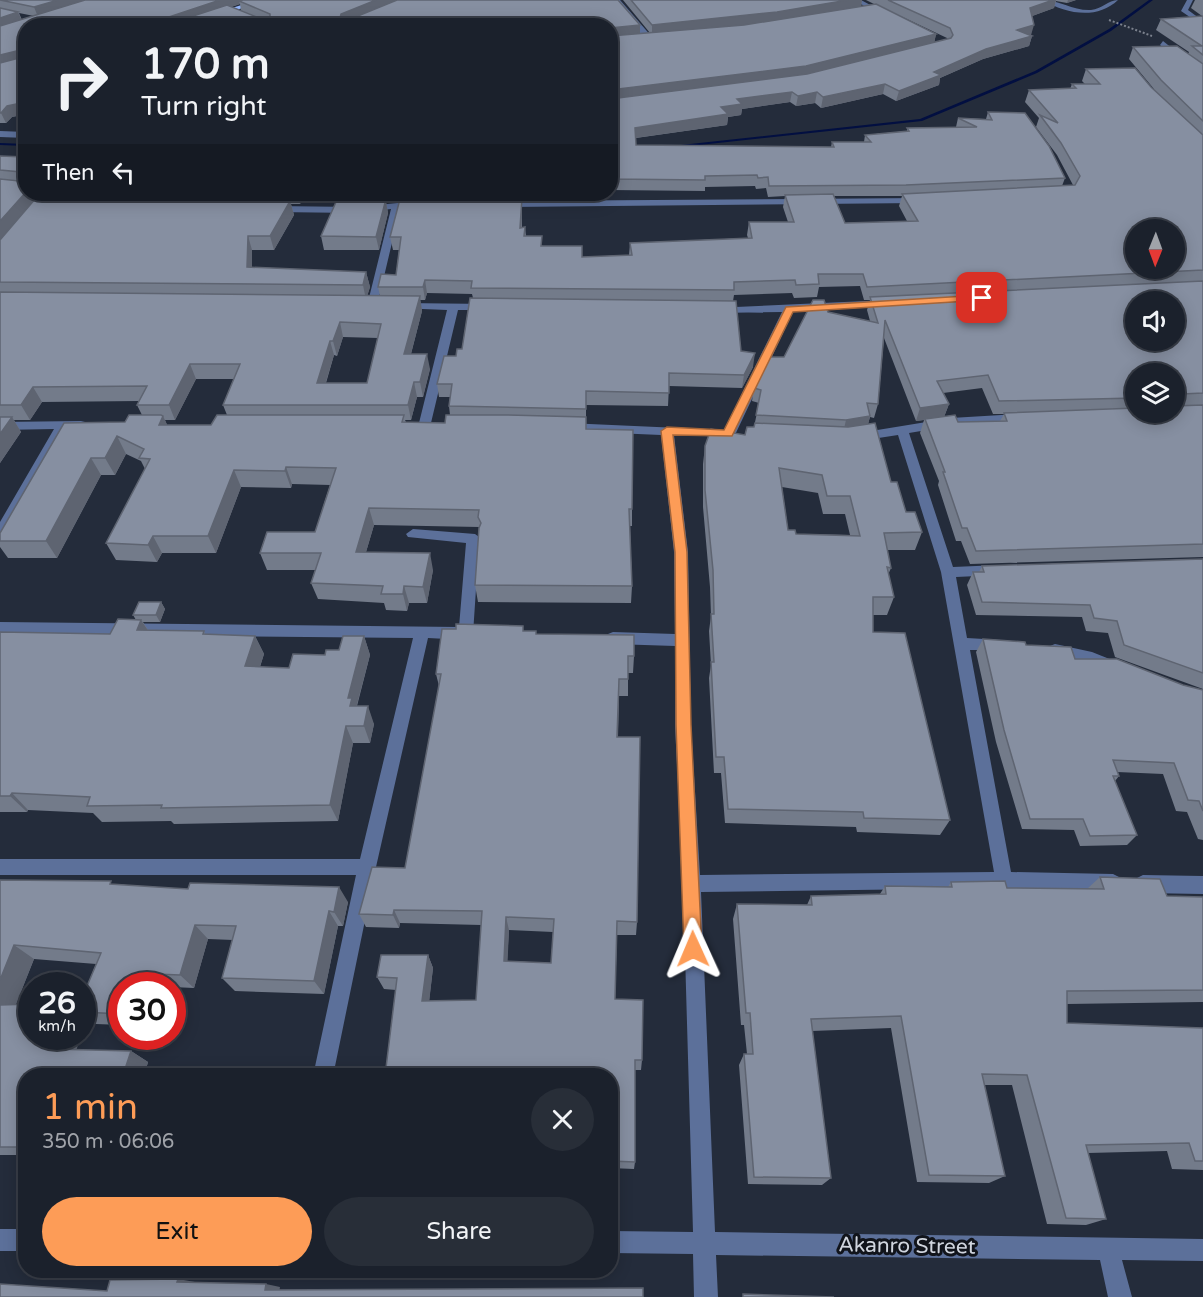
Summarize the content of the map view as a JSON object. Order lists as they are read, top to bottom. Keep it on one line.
{"streets":{"street":["Akanro Street"]},"north":"bottom","page":{"turn":["170 m","Turn right"],"then":"Then","speed":"26 km/h","limit":"30","heading":["1 min","350 m · 06:06"],"buttons":["Exit","Share"]}}
